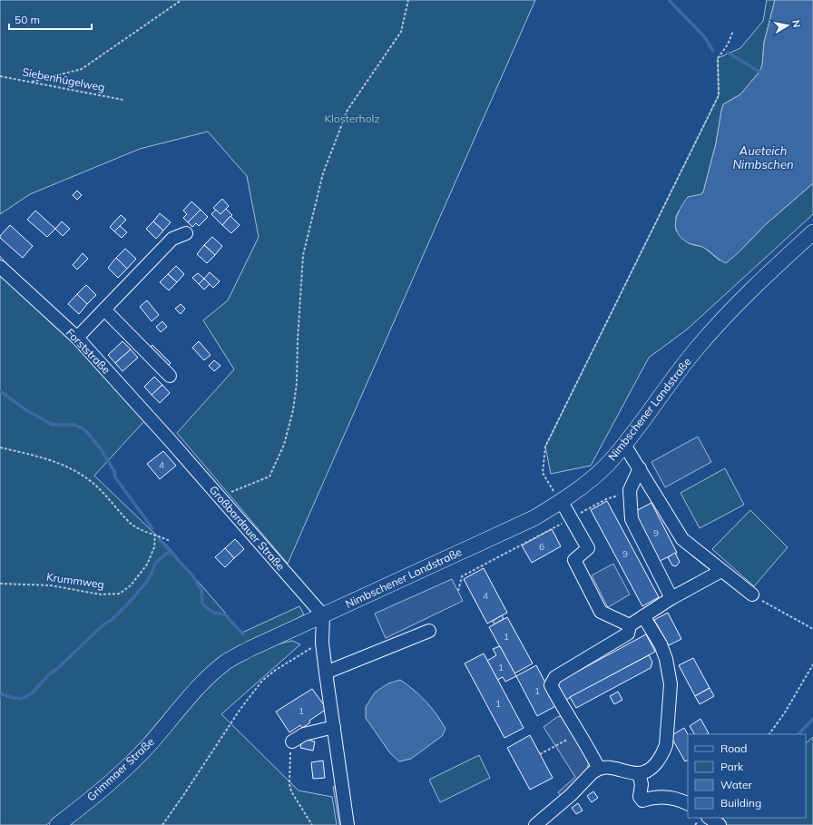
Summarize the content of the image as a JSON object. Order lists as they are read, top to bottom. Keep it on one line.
{"streets":{"main road":["Nimbschener Landstraße","Grimmaer Straße"],"street":["Forststraße","Großbardauer Straße"],"path":["Siebenhügelweg","Krummweg"]},"crossings":[["Forststraße","Großbardauer Straße"],["Nimbschener Landstraße","Großbardauer Straße"],["Nimbschener Landstraße","Grimmaer Straße"]],"water":["Aueteich Nimbschen"],"parks":["Klosterholz"],"house_numbers":["4","9","6","9","4","1","1","1","1","1"],"legend":["Road","Park","Water","Building"],"scale_bar":"50 m","north":"right"}
